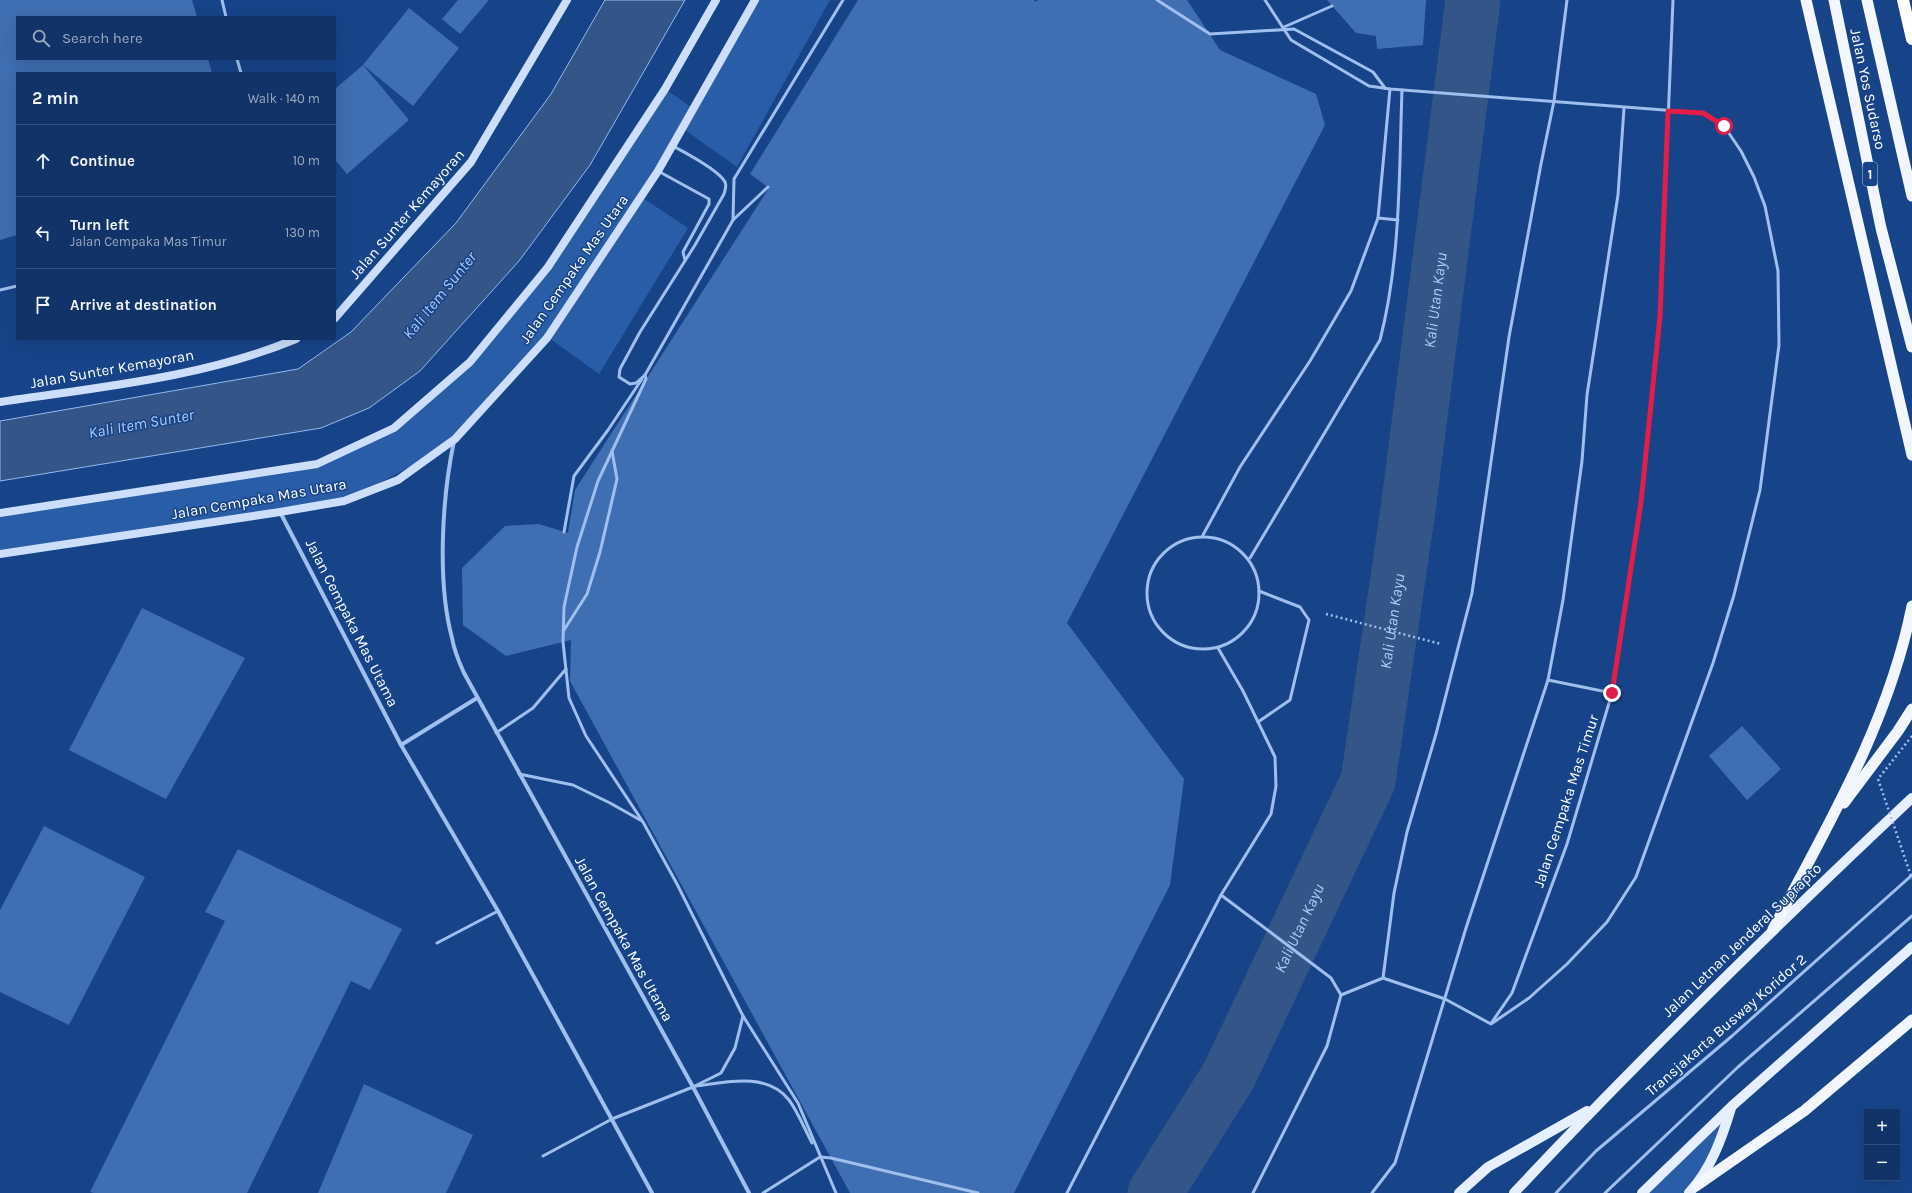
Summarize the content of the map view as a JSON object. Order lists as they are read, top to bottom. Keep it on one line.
{"streets":{"highway":["Jalan Yos Sudarso","1"],"main road":["Jalan Sunter Kemayoran","Jalan Cempaka Mas Utara","Jalan Letnan Jenderal Suprapto"],"street":["Jalan Cempaka Mas Utama"],"lane":["Jalan Cempaka Mas Timur","Transjakarta Busway Koridor 2"]},"crossings":[["Jalan Cempaka Mas Utara","Jalan Cempaka Mas Utama"]],"water":["Kali Item Sunter","Kali Utan Kayu"],"page":{"search":"Search here","heading":["2 min","Walk · 140 m"],"list":[["Continue","10 m"],["Turn left","Jalan Cempaka Mas Timur","130 m"],"Arrive at destination"],"map_buttons":["+","−"]}}
